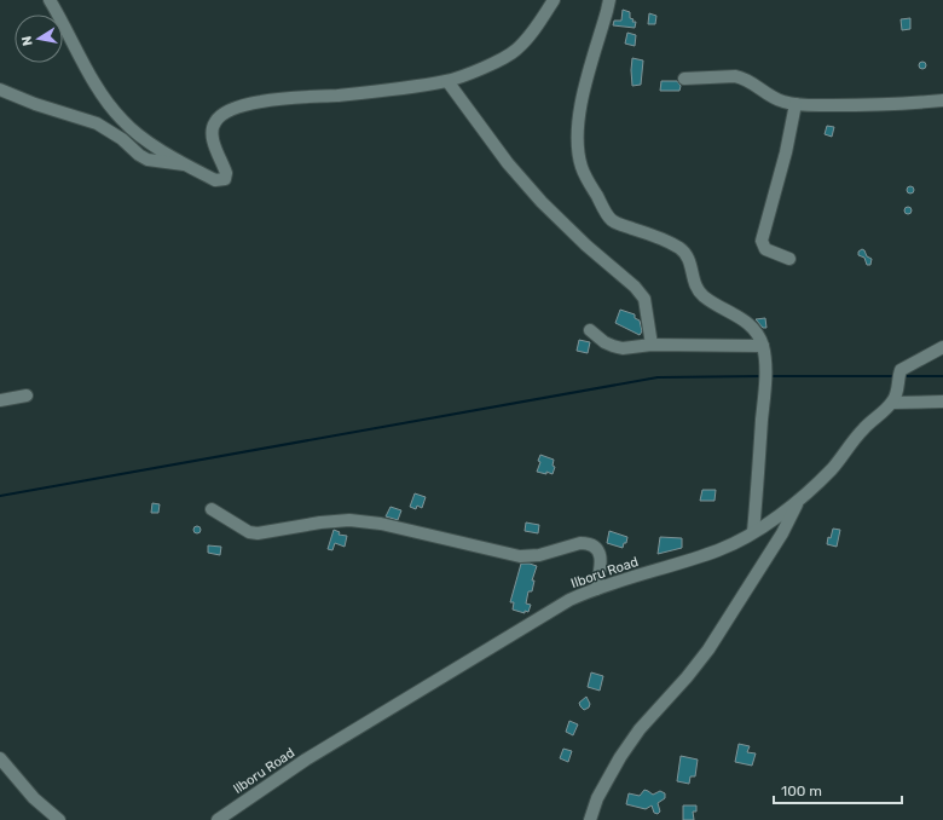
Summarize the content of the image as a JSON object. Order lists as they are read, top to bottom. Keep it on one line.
{"streets":{"street":["Ilboru Road"]},"scale_bar":"100 m","north":"left"}
